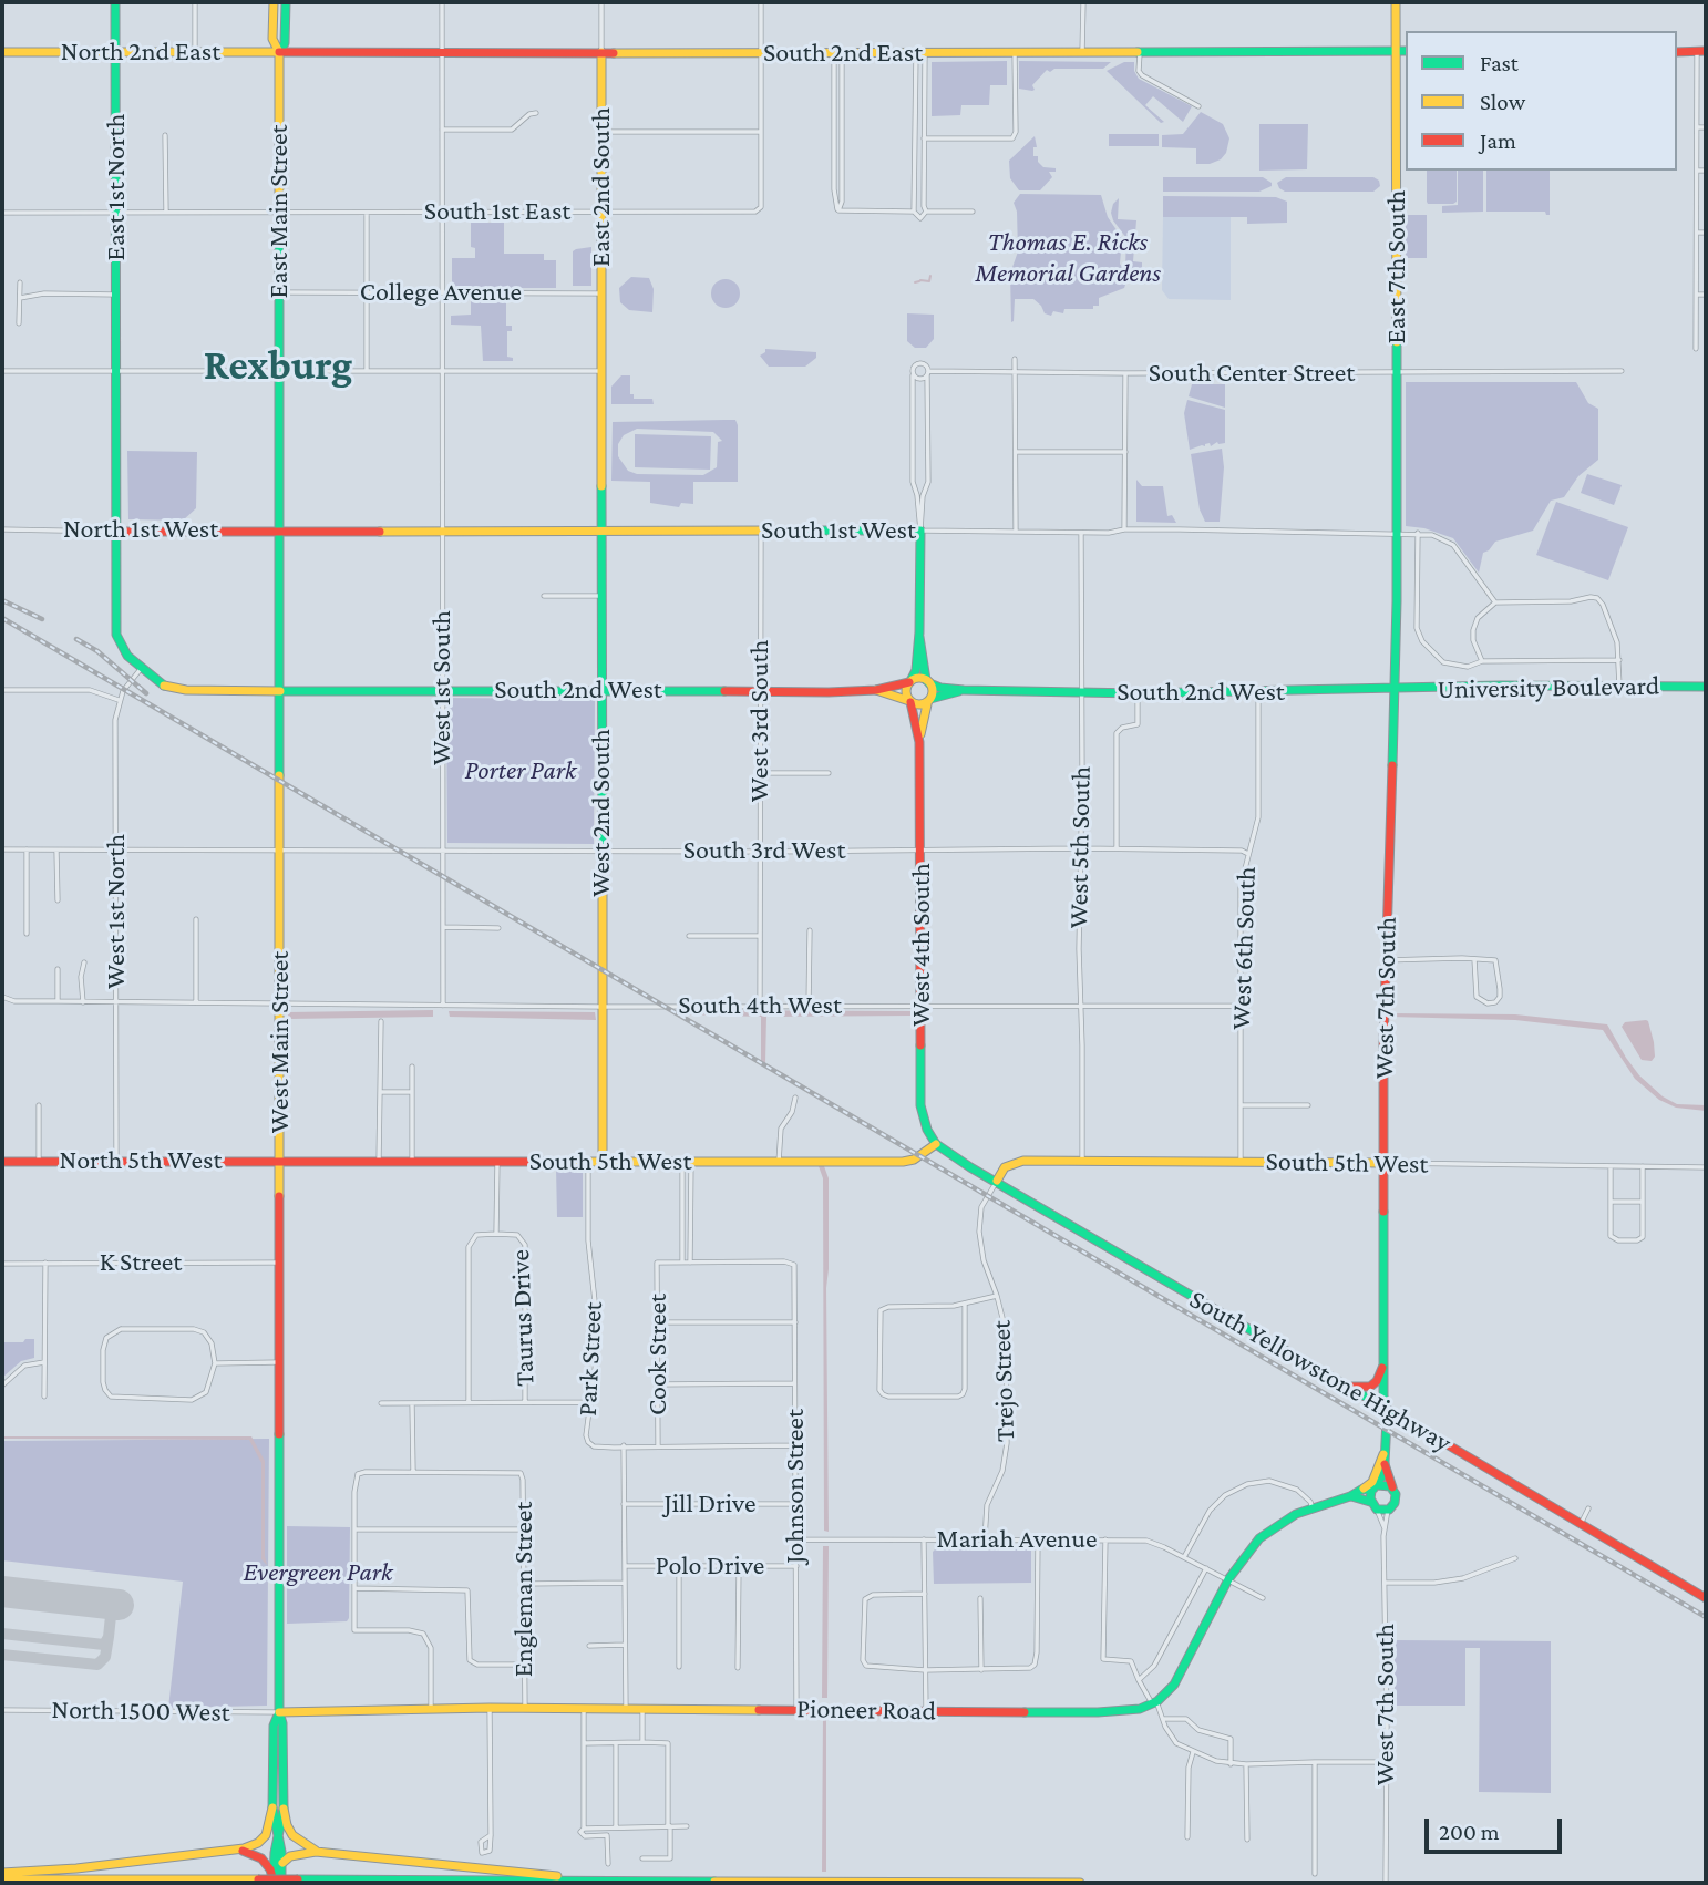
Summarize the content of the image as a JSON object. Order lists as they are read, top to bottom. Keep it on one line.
{"streets":{"main road":["North 2nd East","South 2nd East","East 1st North","East 2nd South","East Main Street","East 7th South","North 1st West","South 1st West","University Boulevard","South 2nd West","West 2nd South","West 4th South","West 7th South","West Main Street","North 5th West","South 5th West","South Yellowstone Highway","Pioneer Road"],"street":["South 1st East","College Avenue","South Center Street","West 1st South","West 3rd South","West 5th South","South 3rd West","West 1st North","West 6th South","South 4th West","K Street","Taurus Drive","Cook Street","Park Street","Trejo Street","Johnson Street","Jill Drive","Mariah Avenue","Polo Drive","Engleman Street","North 1500 West"]},"crossings":[["North 2nd East","South 2nd East"],["North 2nd East","East 1st North"],["North 2nd East","East Main Street"],["South 2nd East","East 2nd South"],["South 2nd East","East Main Street"],["South 2nd East","East 7th South"],["South 2nd East","West 1st South"],["East 1st North","South 1st East"],["East 2nd South","South 1st East"],["East 2nd South","College Avenue"],["East 2nd South","West 2nd South"],["East Main Street","South 1st East"],["East Main Street","College Avenue"],["East Main Street","West Main Street"],["South 1st East","West 1st South"],["East 7th South","South Center Street"],["East 7th South","South 1st West"],["East 7th South","West 7th South"],["College Avenue","West 1st South"],["North 1st West","South 1st West"],["North 1st West","West Main Street"],["South 1st West","West 1st South"],["South 1st West","West 3rd South"],["South 1st West","West 2nd South"],["South 1st West","West 5th South"],["South 1st West","West 7th South"],["South 1st West","West Main Street"],["West 1st South","South 2nd West"],["West 1st South","South 3rd West"],["West 1st South","South 4th West"],["University Boulevard","South 2nd West"],["University Boulevard","West 7th South"],["South 2nd West","West 3rd South"],["South 2nd West","West 2nd South"],["South 2nd West","West 5th South"],["South 2nd West","West 4th South"],["South 2nd West","West 6th South"],["South 2nd West","West 7th South"],["South 2nd West","West Main Street"],["West 3rd South","South 3rd West"],["West 3rd South","South 4th West"],["West 2nd South","South 3rd West"],["West 2nd South","South 4th West"],["West 2nd South","South 5th West"],["West 5th South","South 3rd West"],["West 5th South","South 4th West"],["West 5th South","South 5th West"],["South 3rd West","West 1st North"],["South 3rd West","West 4th South"],["South 3rd West","West 6th South"],["South 3rd West","West Main Street"],["West 1st North","South 4th West"],["West 1st North","North 5th West"],["West 4th South","South 4th West"],["West 4th South","South 5th West"],["West 4th South","South Yellowstone Highway"],["West 6th South","South 4th West"],["West 6th South","South 5th West"],["West 7th South","South 5th West"],["West 7th South","South Yellowstone Highway"],["South 4th West","West Main Street"],["West Main Street","North 5th West"],["West Main Street","South 5th West"],["West Main Street","K Street"],["West Main Street","Pioneer Road"],["West Main Street","North 1500 West"],["North 5th West","South 5th West"],["South 5th West","Taurus Drive"],["South 5th West","Park Street"],["South 5th West","South Yellowstone Highway"],["South 5th West","Trejo Street"],["Park Street","Jill Drive"],["Park Street","Polo Drive"],["Park Street","Pioneer Road"],["South Yellowstone Highway","Trejo Street"],["Trejo Street","Mariah Avenue"],["Johnson Street","Jill Drive"],["Johnson Street","Mariah Avenue"],["Johnson Street","Polo Drive"],["Johnson Street","Pioneer Road"],["Engleman Street","Pioneer Road"],["Pioneer Road","North 1500 West"]],"districts":["Rexburg"],"parks":["Thomas E. Ricks Memorial Gardens","Porter Park","Evergreen Park"],"legend":["Fast","Slow","Jam"],"scale_bar":"200 m"}
